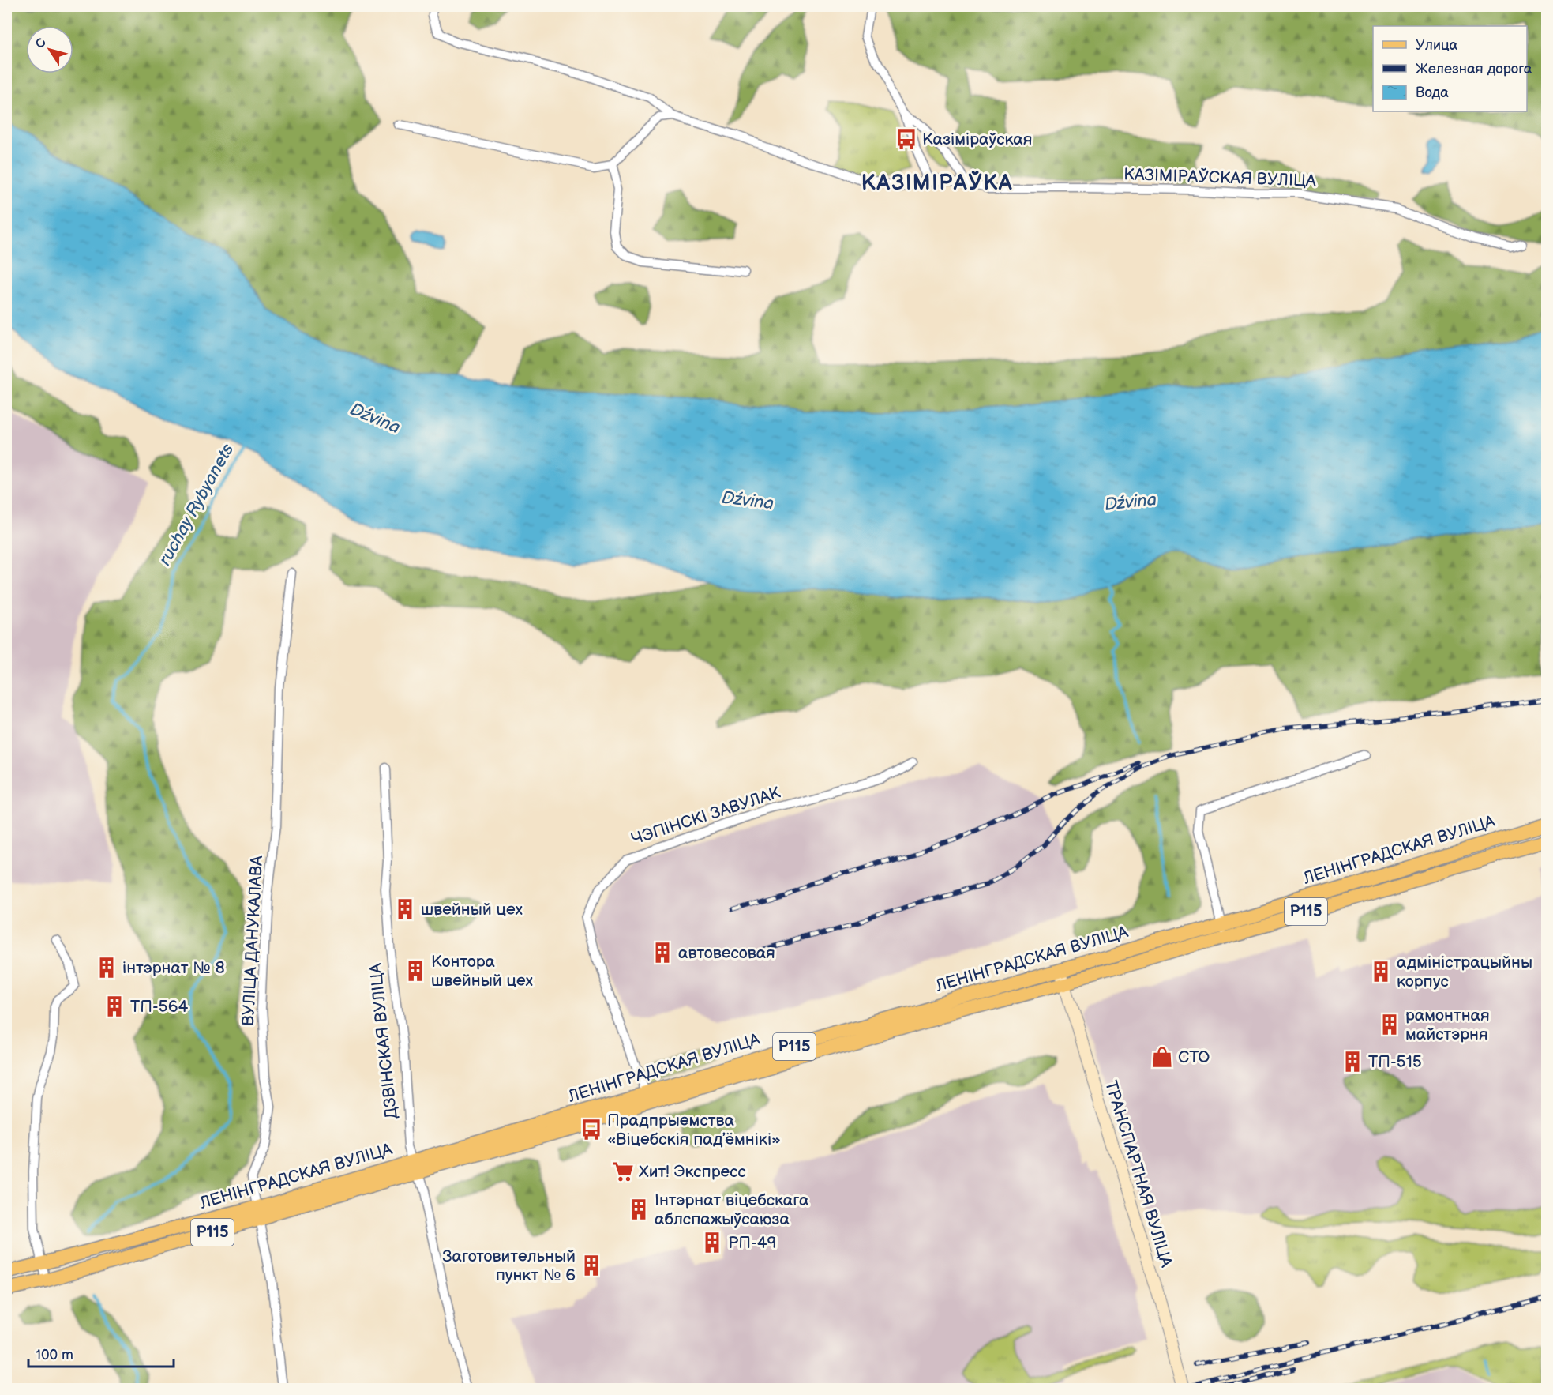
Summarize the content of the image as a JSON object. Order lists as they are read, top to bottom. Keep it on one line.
{"streets":{"main road":["ЛЕНІНГРАДСКАЯ ВУЛІЦА","Р115","ТРАНСПАРТНАЯ ВУЛІЦА"],"street":["КАЗІМІРАЎСКАЯ ВУЛІЦА","ЧЭПІНСКІ ЗАВУЛАК","ВУЛІЦА ДАНУКАЛАВА","ДЗВІНСКАЯ ВУЛІЦА"]},"crossings":[["ЧЭПІНСКІ ЗАВУЛАК","ЛЕНІНГРАДСКАЯ ВУЛІЦА"],["ЛЕНІНГРАДСКАЯ ВУЛІЦА","ВУЛІЦА ДАНУКАЛАВА"],["ЛЕНІНГРАДСКАЯ ВУЛІЦА","ДЗВІНСКАЯ ВУЛІЦА"],["ЛЕНІНГРАДСКАЯ ВУЛІЦА","ТРАНСПАРТНАЯ ВУЛІЦА"]],"districts":["КАЗІМІРАЎКА"],"water":["Dźvina","ruchay Rybyanets"],"places":{"bus stop":["Казіміраўская","Прадпрыемства «Віцебскія падʼёмнікі»"],"building":["швейный цех","автовесовая","інтэрнат № 8","Контора швейный цех","адміністрацыйны корпус","ТП-564","рамонтная майстэрня","ТП-515","Інтэрнат віцебскага аблспажыўсаюза","РП-49","Заготовительный пункт № 6"],"shop":["СТО"],"supermarket":["Хит! Экспресс"]},"legend":["Улица","Железная дорога","Вода"],"scale_bar":"100 m","north":"top left"}
